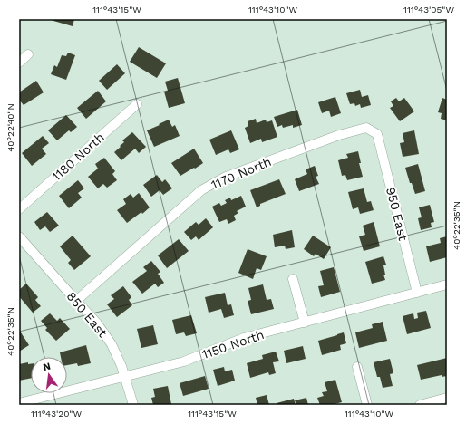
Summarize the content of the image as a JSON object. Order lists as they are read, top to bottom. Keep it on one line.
{"streets":{"street":["1180 North","1170 North","950 East","850 East","1150 North"]},"crossings":[["1170 North","950 East"],["1170 North","850 East"],["950 East","1150 North"],["850 East","1150 North"]],"north":"top","coordinates":["111°43'15\"W","111°43'10\"W","111°43'05\"W","40°22'40\"N","40°22'35\"N","111°43'20\"W"]}
